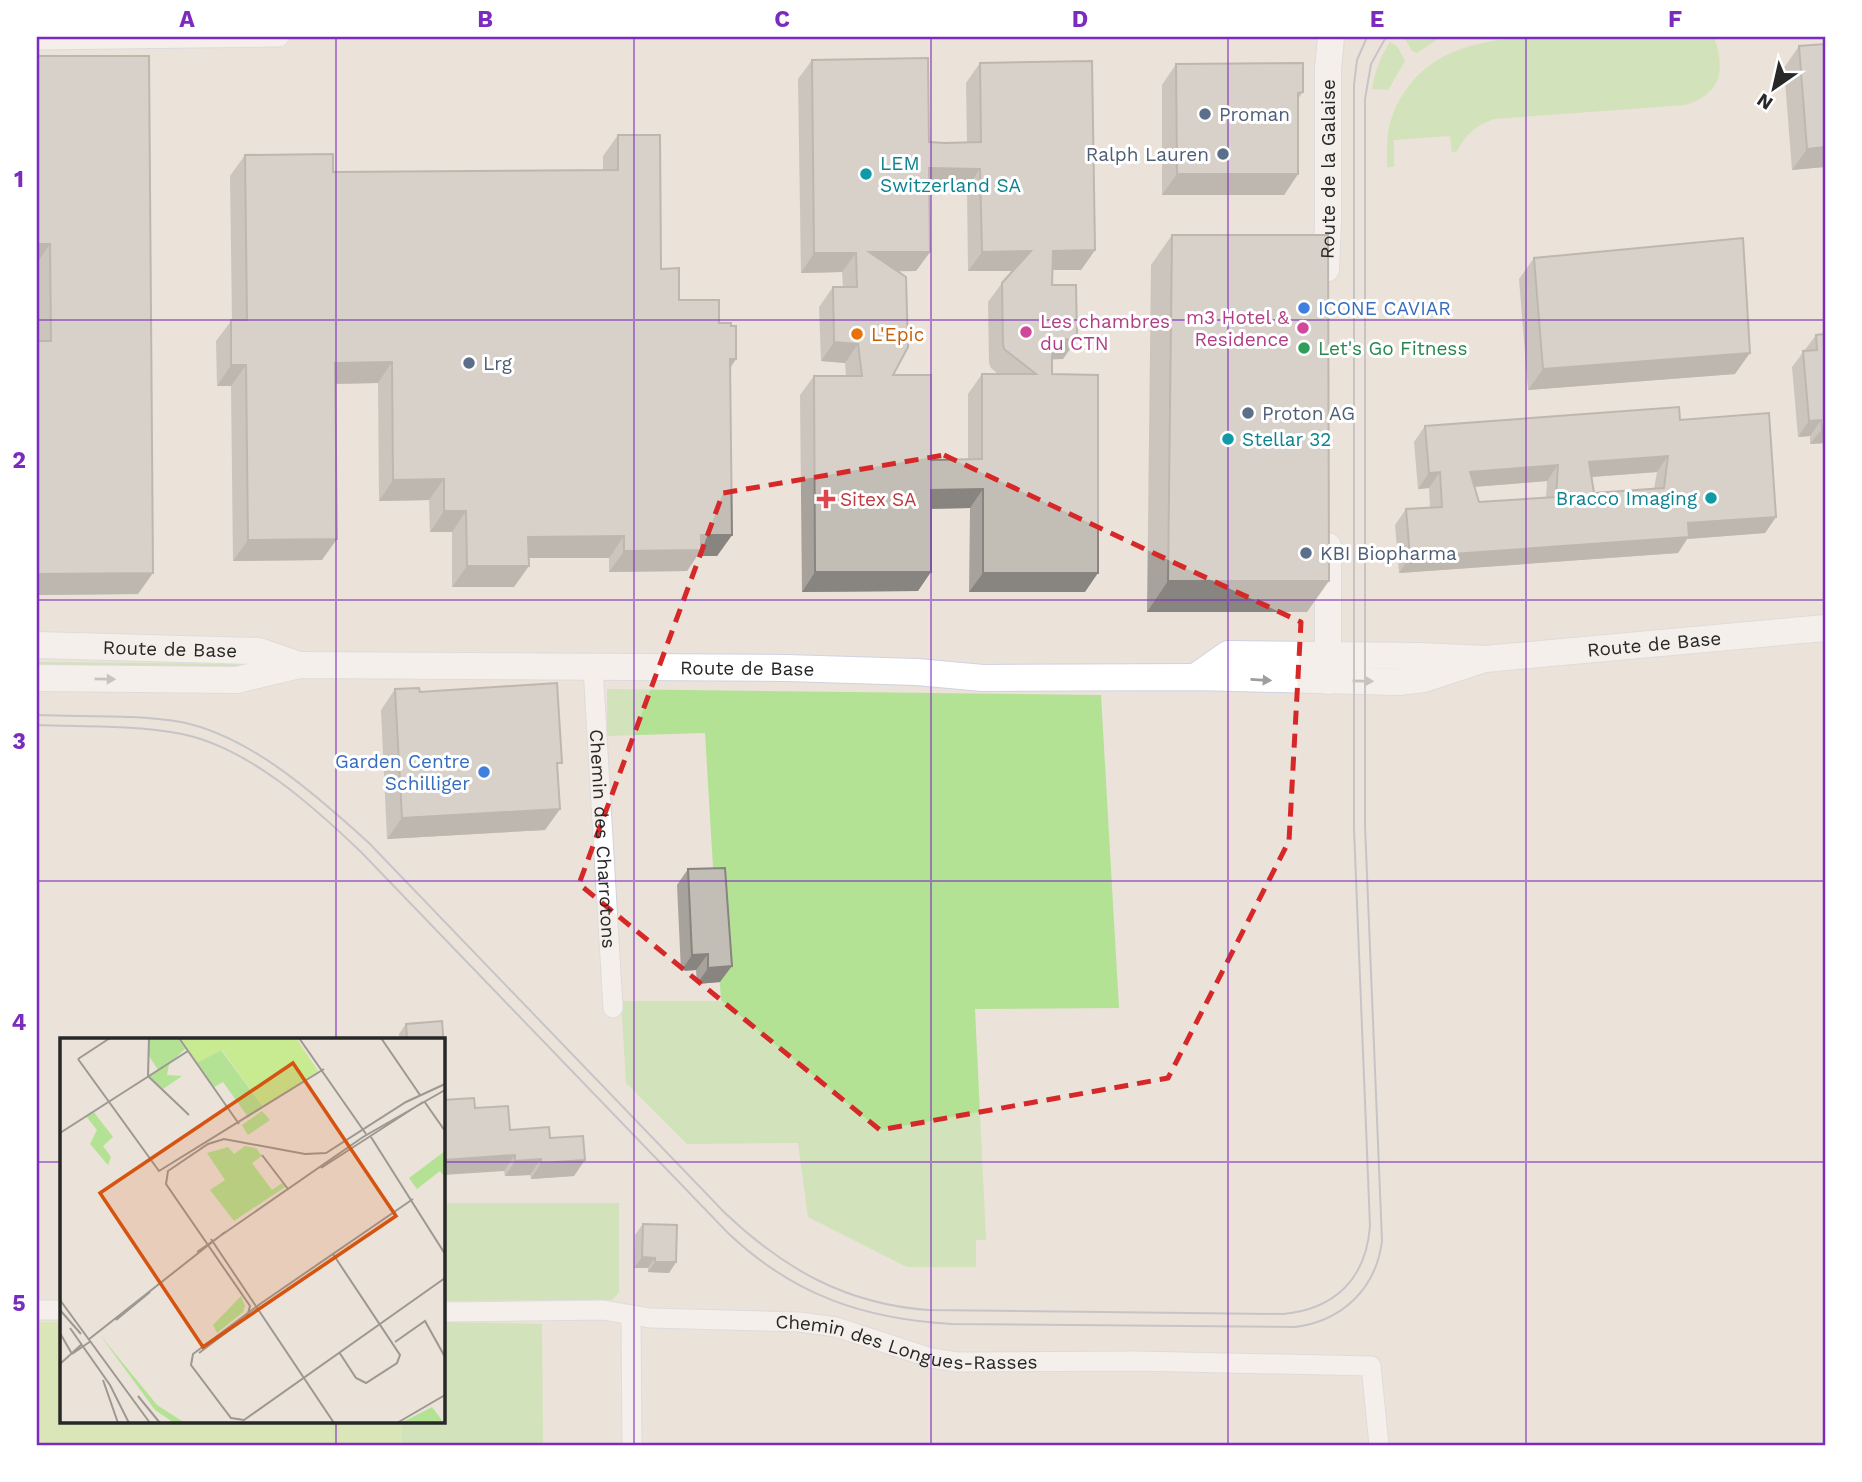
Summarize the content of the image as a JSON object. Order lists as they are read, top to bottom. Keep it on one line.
{"streets":{"street":["Route de la Galaise","Route de Base","Chemin des Charrotons","Chemin des Longues-Rasses"]},"crossings":[["Route de Base","Chemin des Charrotons"]],"places":{"other":["Proman","Ralph Lauren","LEM Switzerland SA","ICONE CAVIAR","m3 Hotel & Residence","Les chambres du CTN","L'Epic","Let's Go Fitness","Lrg","Proton AG","Stellar 32","Bracco Imaging","KBI Biopharma","Garden Centre Schilliger"],"health":["Sitex SA"]},"north":"bottom left","grid":{"columns":["A","B","C","D","E","F"],"rows":["1","2","3","4","5"]}}
